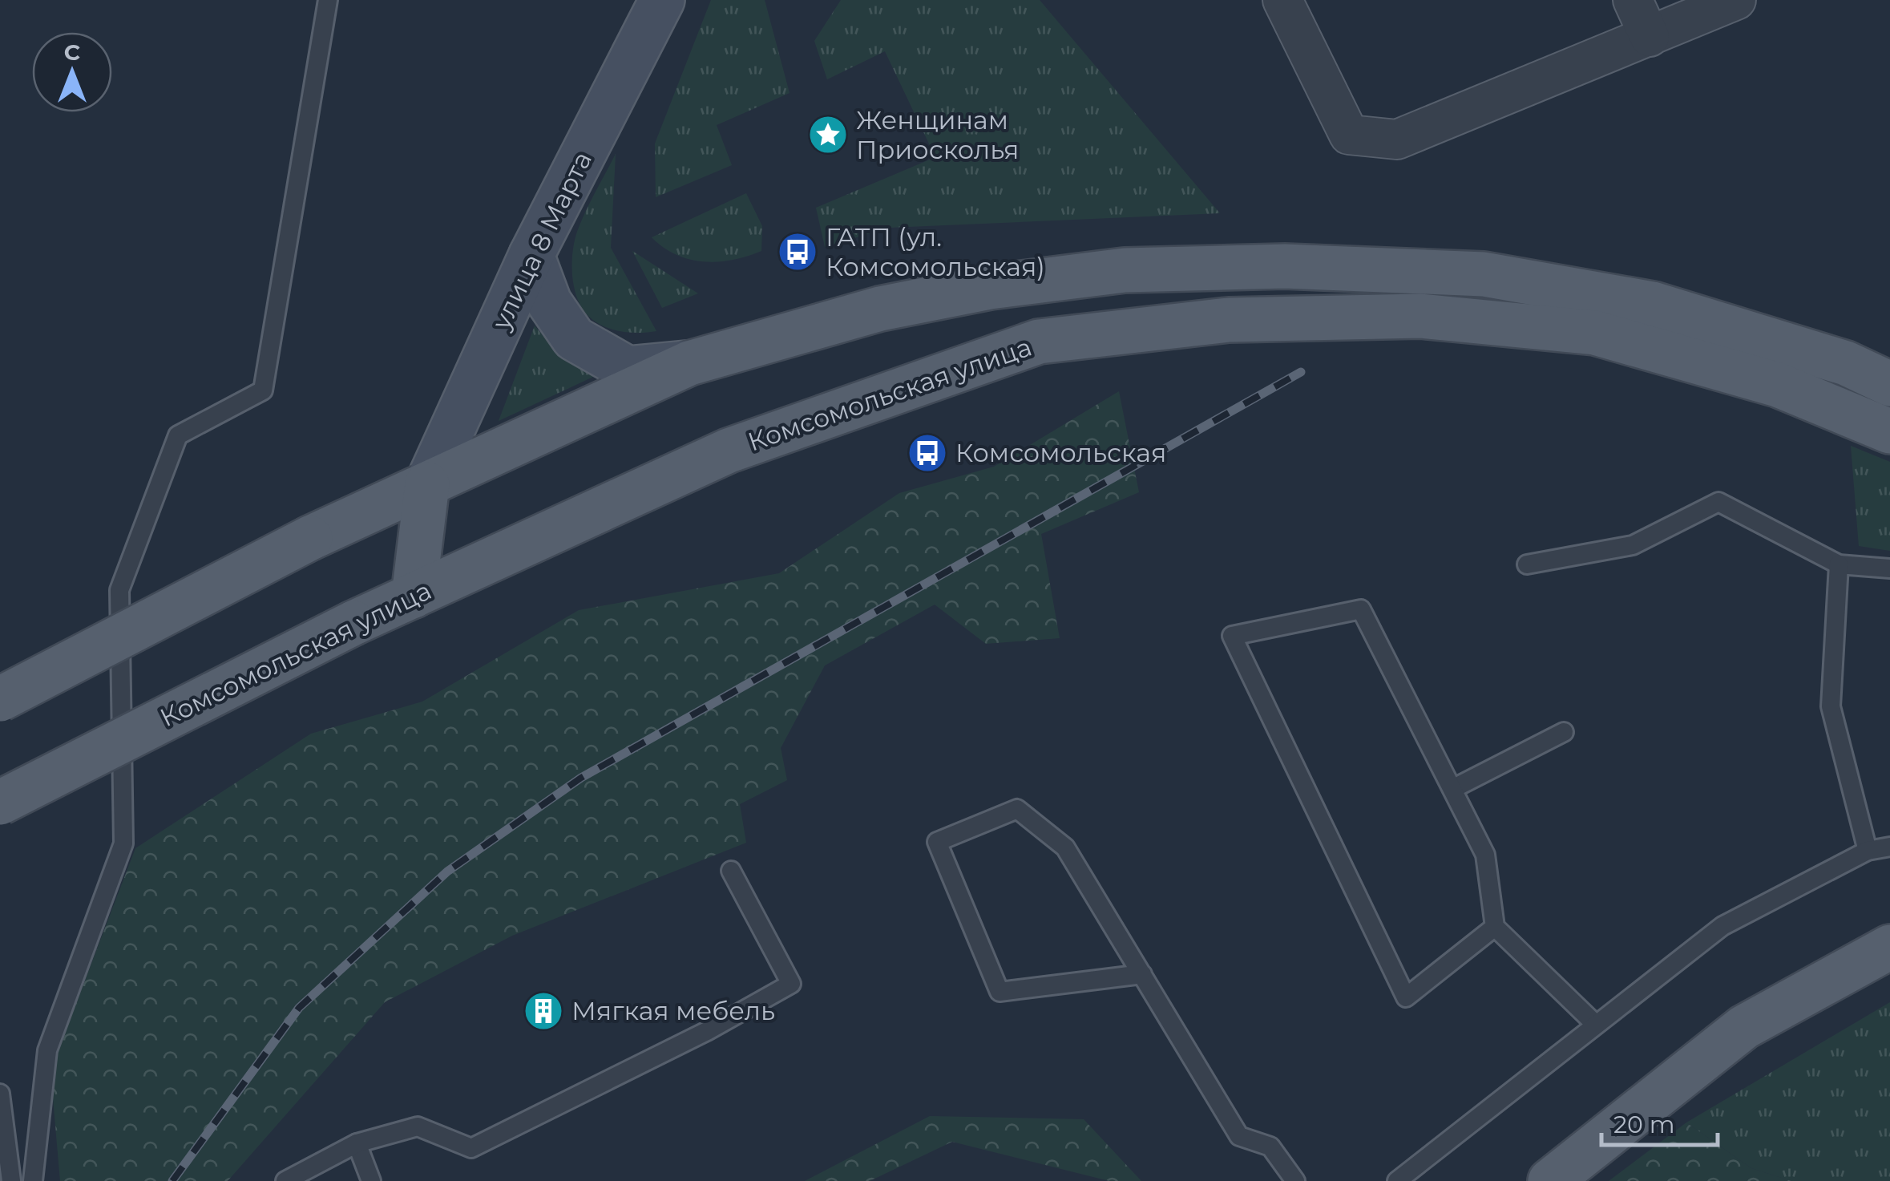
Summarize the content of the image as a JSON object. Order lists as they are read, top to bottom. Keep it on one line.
{"streets":{"main road":["улица 8 Марта","Комсомольская улица"]},"places":{"place":["Женщинам Приосколья"],"bus stop":["ГАТП (ул. Комсомольская)","Комсомольская"],"building":["Мягкая мебель"]},"scale_bar":"20 m","north":"top"}
